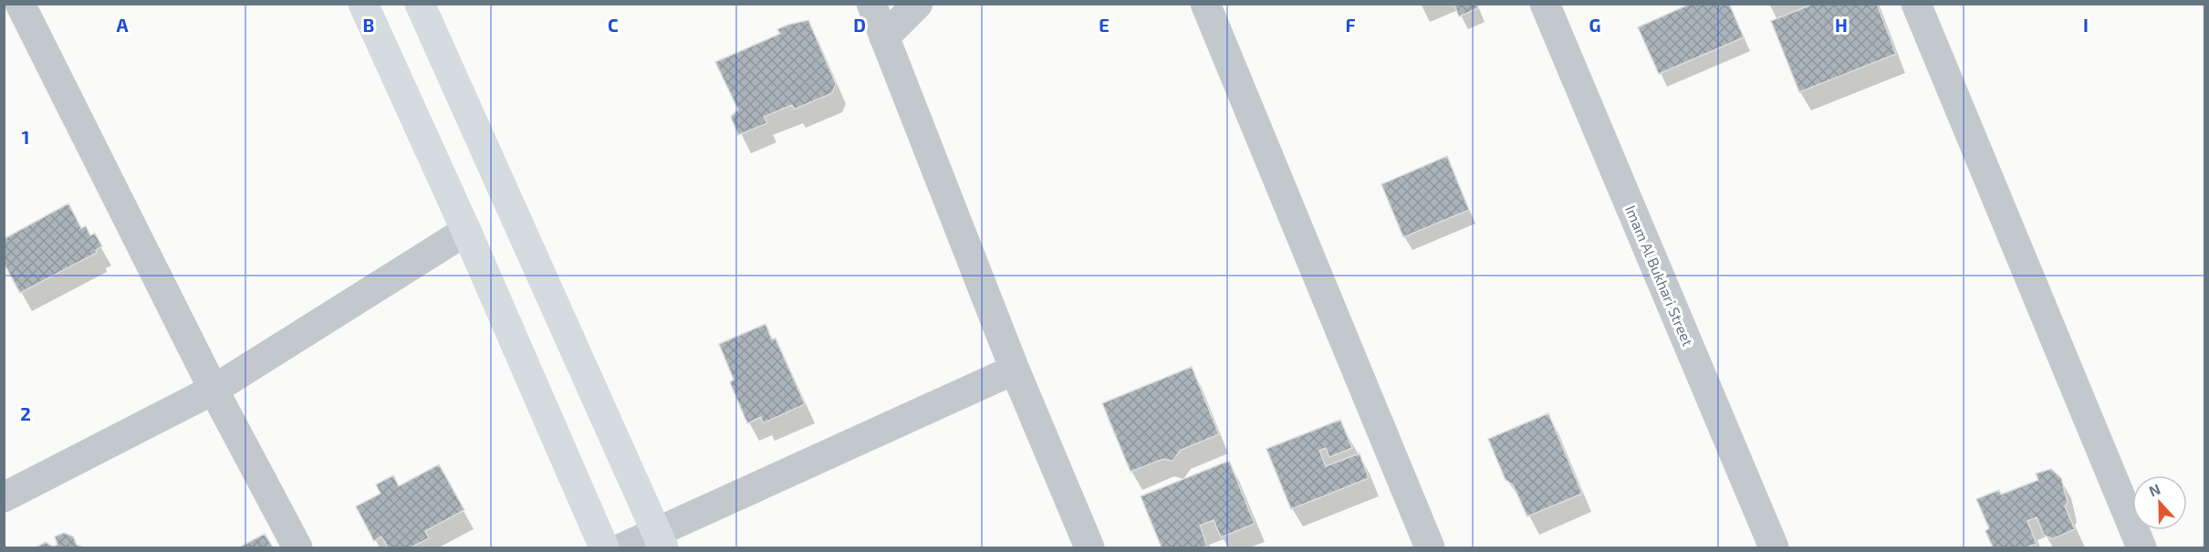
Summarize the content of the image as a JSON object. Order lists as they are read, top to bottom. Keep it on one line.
{"streets":{"street":["Imam Al Bukhari Street"]},"north":"top","grid":{"columns":["A","B","C","D","E","F","G","H","I"],"rows":["1","2"]}}
